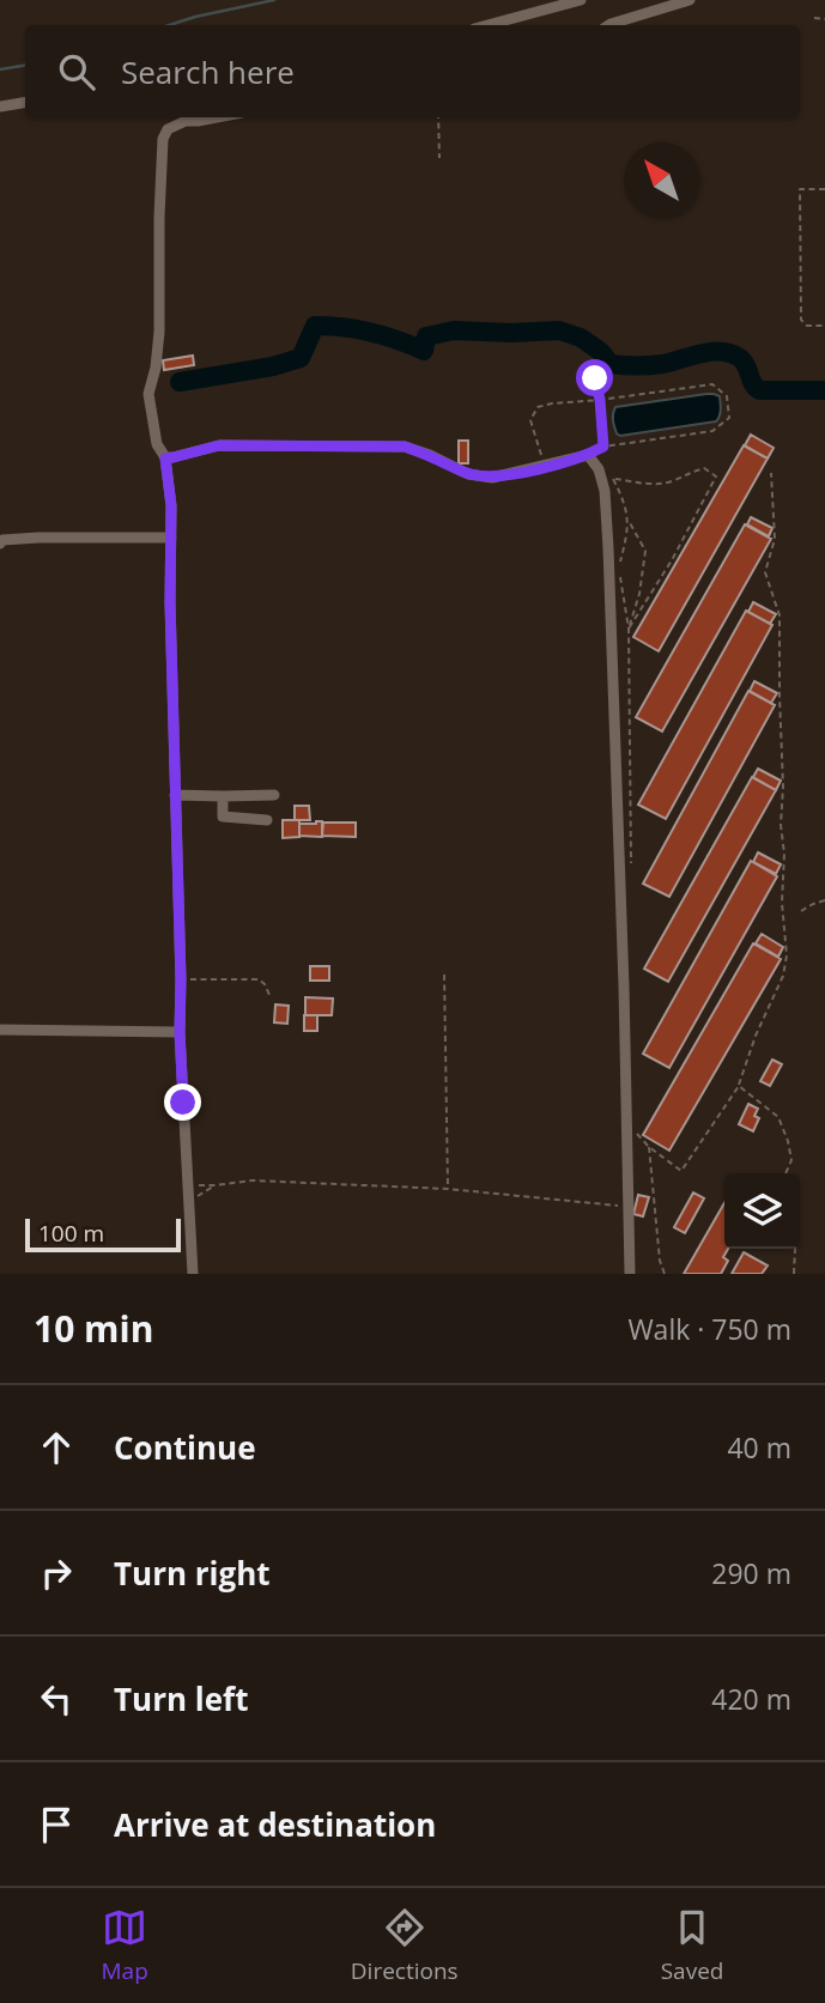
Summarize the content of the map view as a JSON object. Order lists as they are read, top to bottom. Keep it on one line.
{"scale_bar":"100 m","north":"top left","page":{"search":"Search here","scale":"100 m","heading":["10 min","Walk · 750 m"],"list":[["Continue","40 m"],["Turn right","290 m"],["Turn left","420 m"],"Arrive at destination"],"nav":["Map","Directions","Saved"]}}
